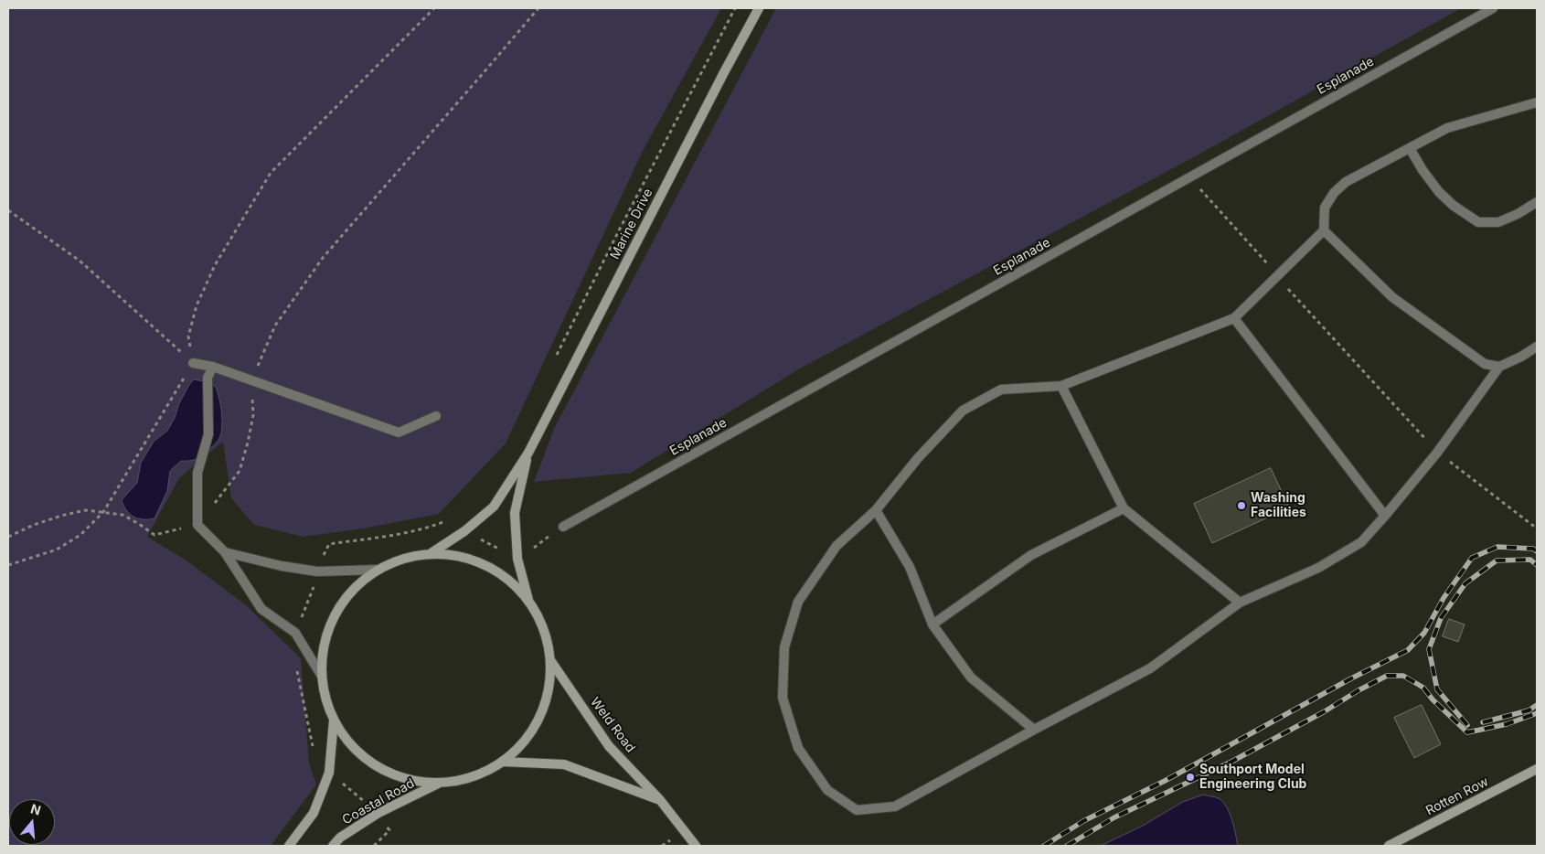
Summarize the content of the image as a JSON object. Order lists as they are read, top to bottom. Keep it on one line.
{"streets":{"street":["Esplanade","Marine Drive","Weld Road","Rotten Row","Coastal Road"]},"places":["Washing Facilities","Southport Model Engineering Club"],"north":"top"}
